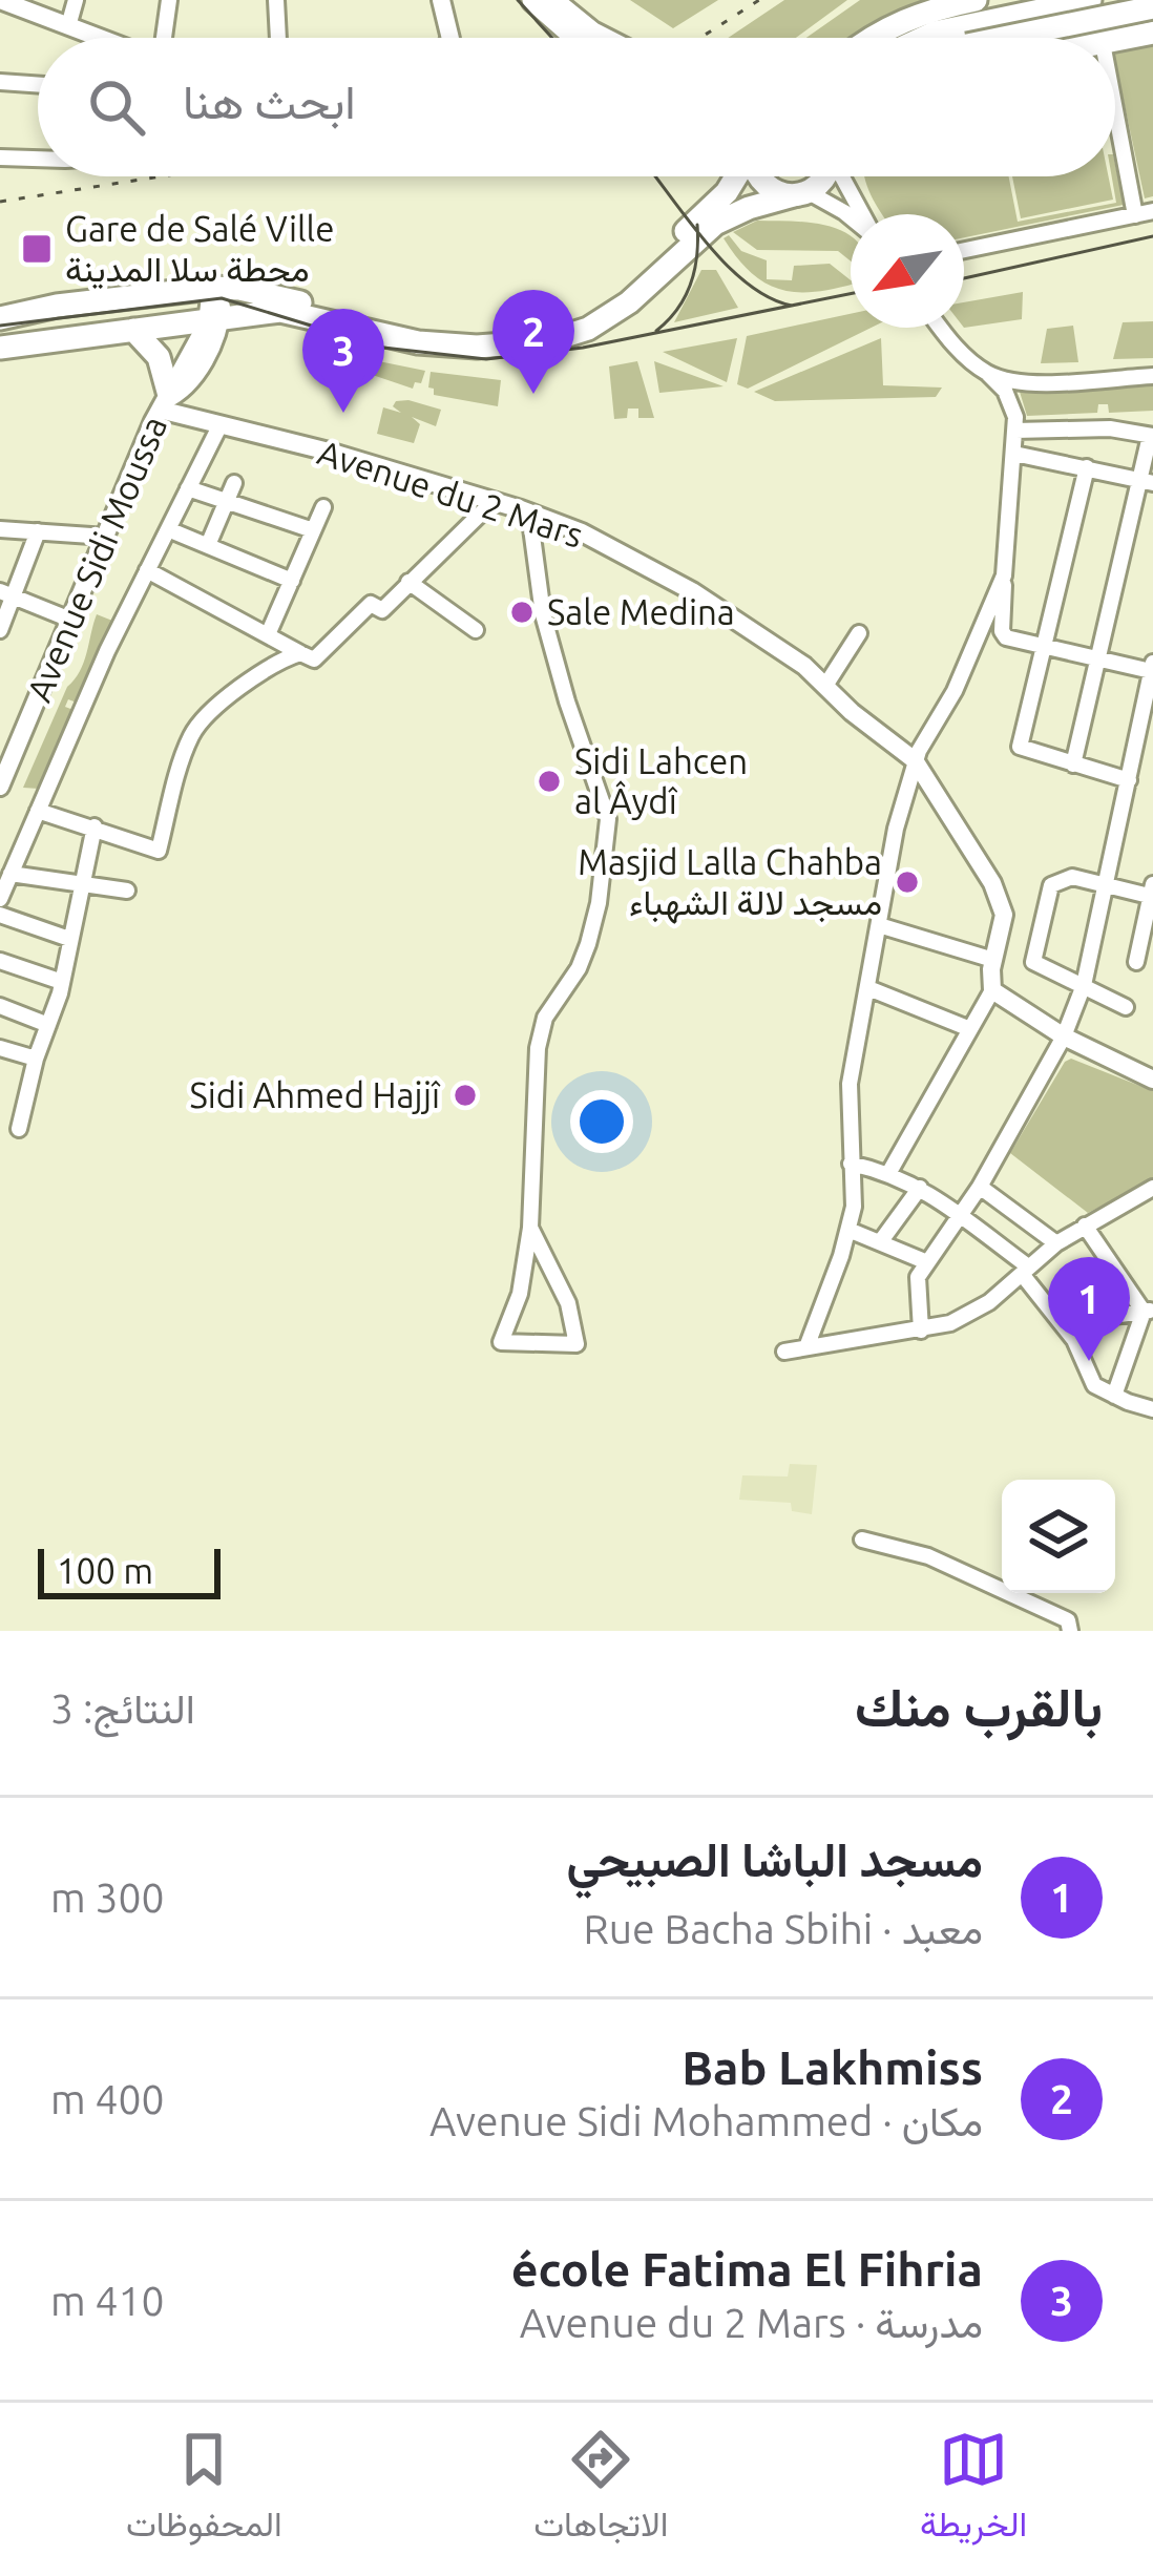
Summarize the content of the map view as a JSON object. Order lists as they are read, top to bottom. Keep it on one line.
{"streets":{"street":["Avenue du 2 Mars","Avenue Sidi Moussa"]},"crossings":[["Avenue du 2 Mars","Avenue Sidi Moussa"]],"places":{"transit":["Gare de Salé Ville محطة سلا المدينة"],"other":["Sale Medina","Sidi Lahcen al Âydî","Masjid Lalla Chahba مسجد لالة الشهباء","Sidi Ahmed Hajjî"]},"scale_bar":"100 m","north":"bottom left","page":{"search":"ابحث هنا","pins":["2","3","1"],"scale":"100 m","heading":["بالقرب منك","النتائج: 3"],"list":[{"mark":"1","name":"مسجد الباشا الصبيحي","note":"معبد · Rue Bacha Sbihi","value":"300 m"},{"mark":"2","name":"Bab Lakhmiss","note":"مكان · Avenue Sidi Mohammed","value":"400 m"},{"mark":"3","name":"école Fatima El Fihria","note":"مدرسة · Avenue du 2 Mars","value":"410 m"}],"nav":["الخريطة","الاتجاهات","المحفوظات"]}}
